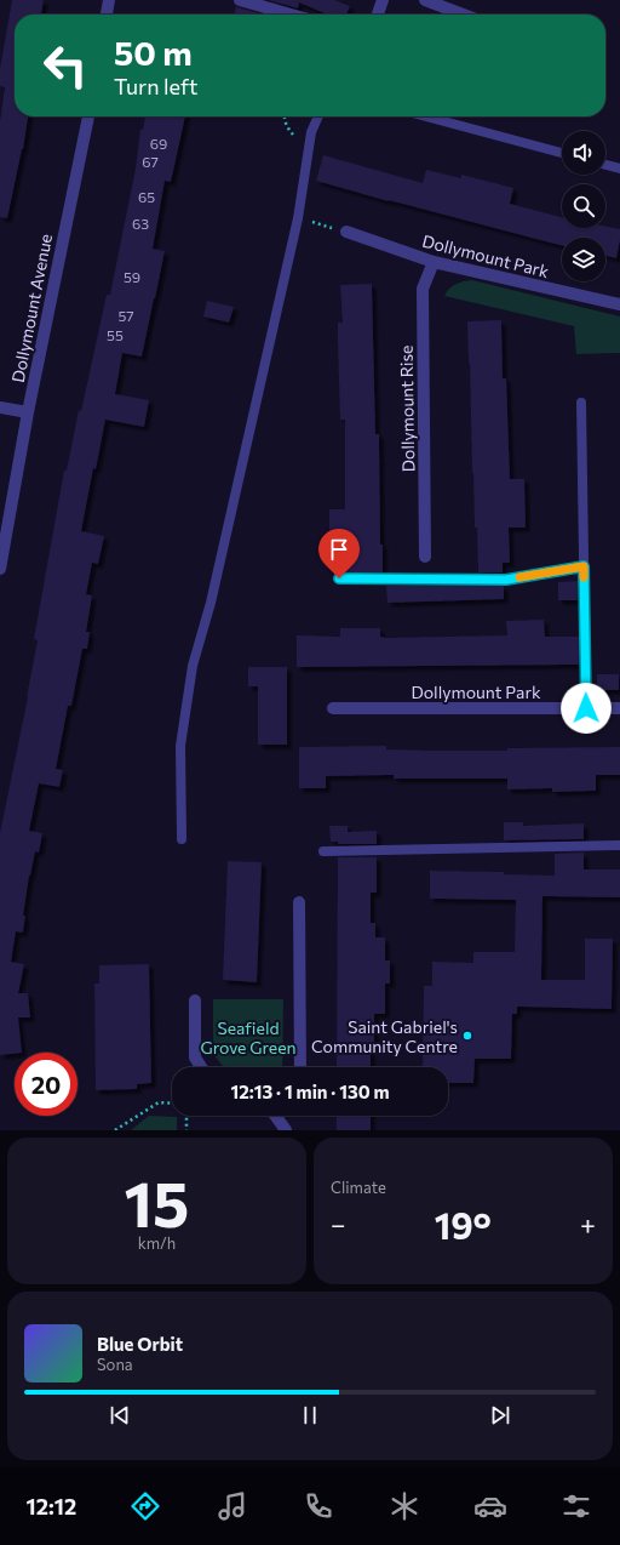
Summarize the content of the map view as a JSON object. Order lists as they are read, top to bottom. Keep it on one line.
{"streets":{"street":["Dollymount Park","Dollymount Avenue","Dollymount Rise"]},"crossings":[["Dollymount Park","Dollymount Rise"]],"parks":["Seafield Grove Green"],"places":["Saint Gabriel's Community Centre"],"house_numbers":["69","67","65","63","59","57","55"],"page":{"turn":["50 m","Turn left"],"limit":"20","trip":"12:13 · 1 min · 130 m","tile":[["15","km/h"],"Climate"],"heat":["−","19°","+"],"song":["Blue Orbit","Sona"],"tabs":"12:12"}}
